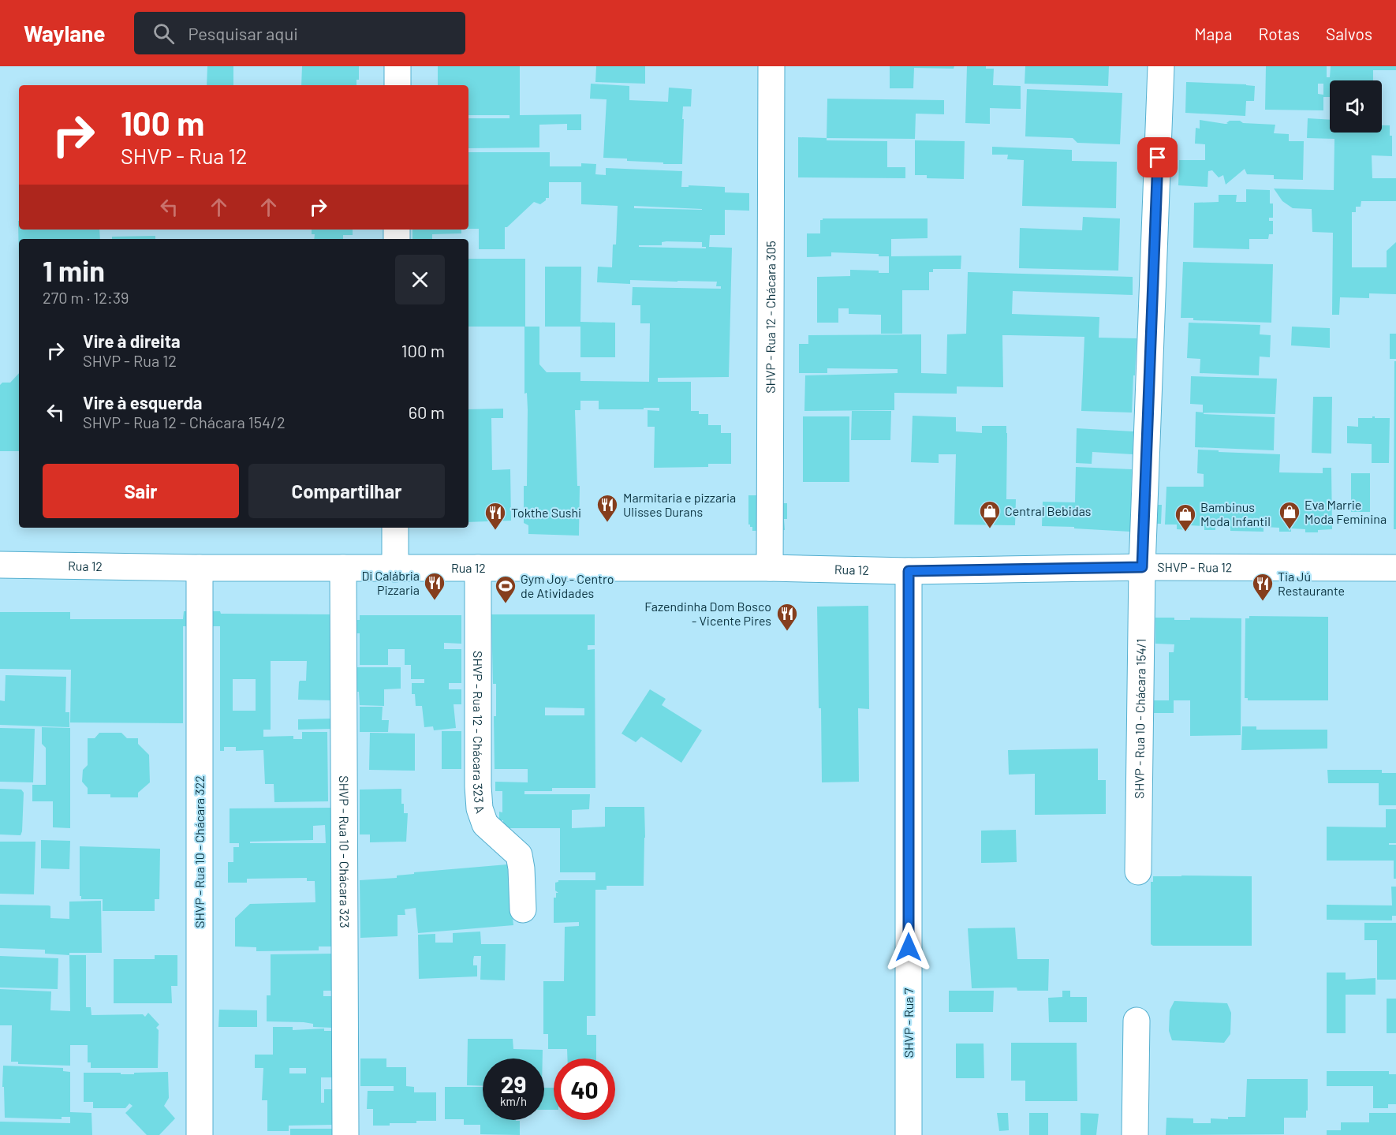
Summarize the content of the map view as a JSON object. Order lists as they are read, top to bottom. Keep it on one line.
{"streets":{"street":["SHVP - Rua 12 - Chácara 305","Rua 12","SHVP - Rua 12","SHVP - Rua 10 - Chácara 154/1","SHVP - Rua 12 - Chácara 323 A","SHVP - Rua 10 - Chácara 323","SHVP - Rua 10 - Chácara 322","SHVP - Rua 7"]},"crossings":[["SHVP - Rua 12 - Chácara 305","Rua 12"],["Rua 12","SHVP - Rua 12"],["Rua 12","SHVP - Rua 12 - Chácara 323 A"],["Rua 12","SHVP - Rua 10 - Chácara 323"],["Rua 12","SHVP - Rua 10 - Chácara 322"],["Rua 12","SHVP - Rua 7"],["SHVP - Rua 12","SHVP - Rua 10 - Chácara 154/1"],["SHVP - Rua 12","SHVP - Rua 7"]],"places":{"restaurant":["Marmitaria e pizzaria Ulisses Durans","Tokthe Sushi","Di Calábria Pizzaria","Tia Jú Restaurante","Fazendinha Dom Bosco - Vicente Pires"],"shop":["Central Bebidas","Eva Marrie Moda Feminina","Bambinus Moda Infantil"],"sports":["Gym Joy - Centro de Atividades"]},"page":{"header":"Waylane","search":"Pesquisar aqui","nav":["Mapa","Rotas","Salvos"],"turn":["100 m","SHVP - Rua 12"],"heading":["1 min","270 m · 12:39"],"list":[{"name":"Vire à direita","note":"SHVP - Rua 12","value":"100 m"},{"name":"Vire à esquerda","note":"SHVP - Rua 12 - Chácara 154/2","value":"60 m"}],"buttons":["Sair","Compartilhar"],"speed":"29 km/h","limit":"40"}}
